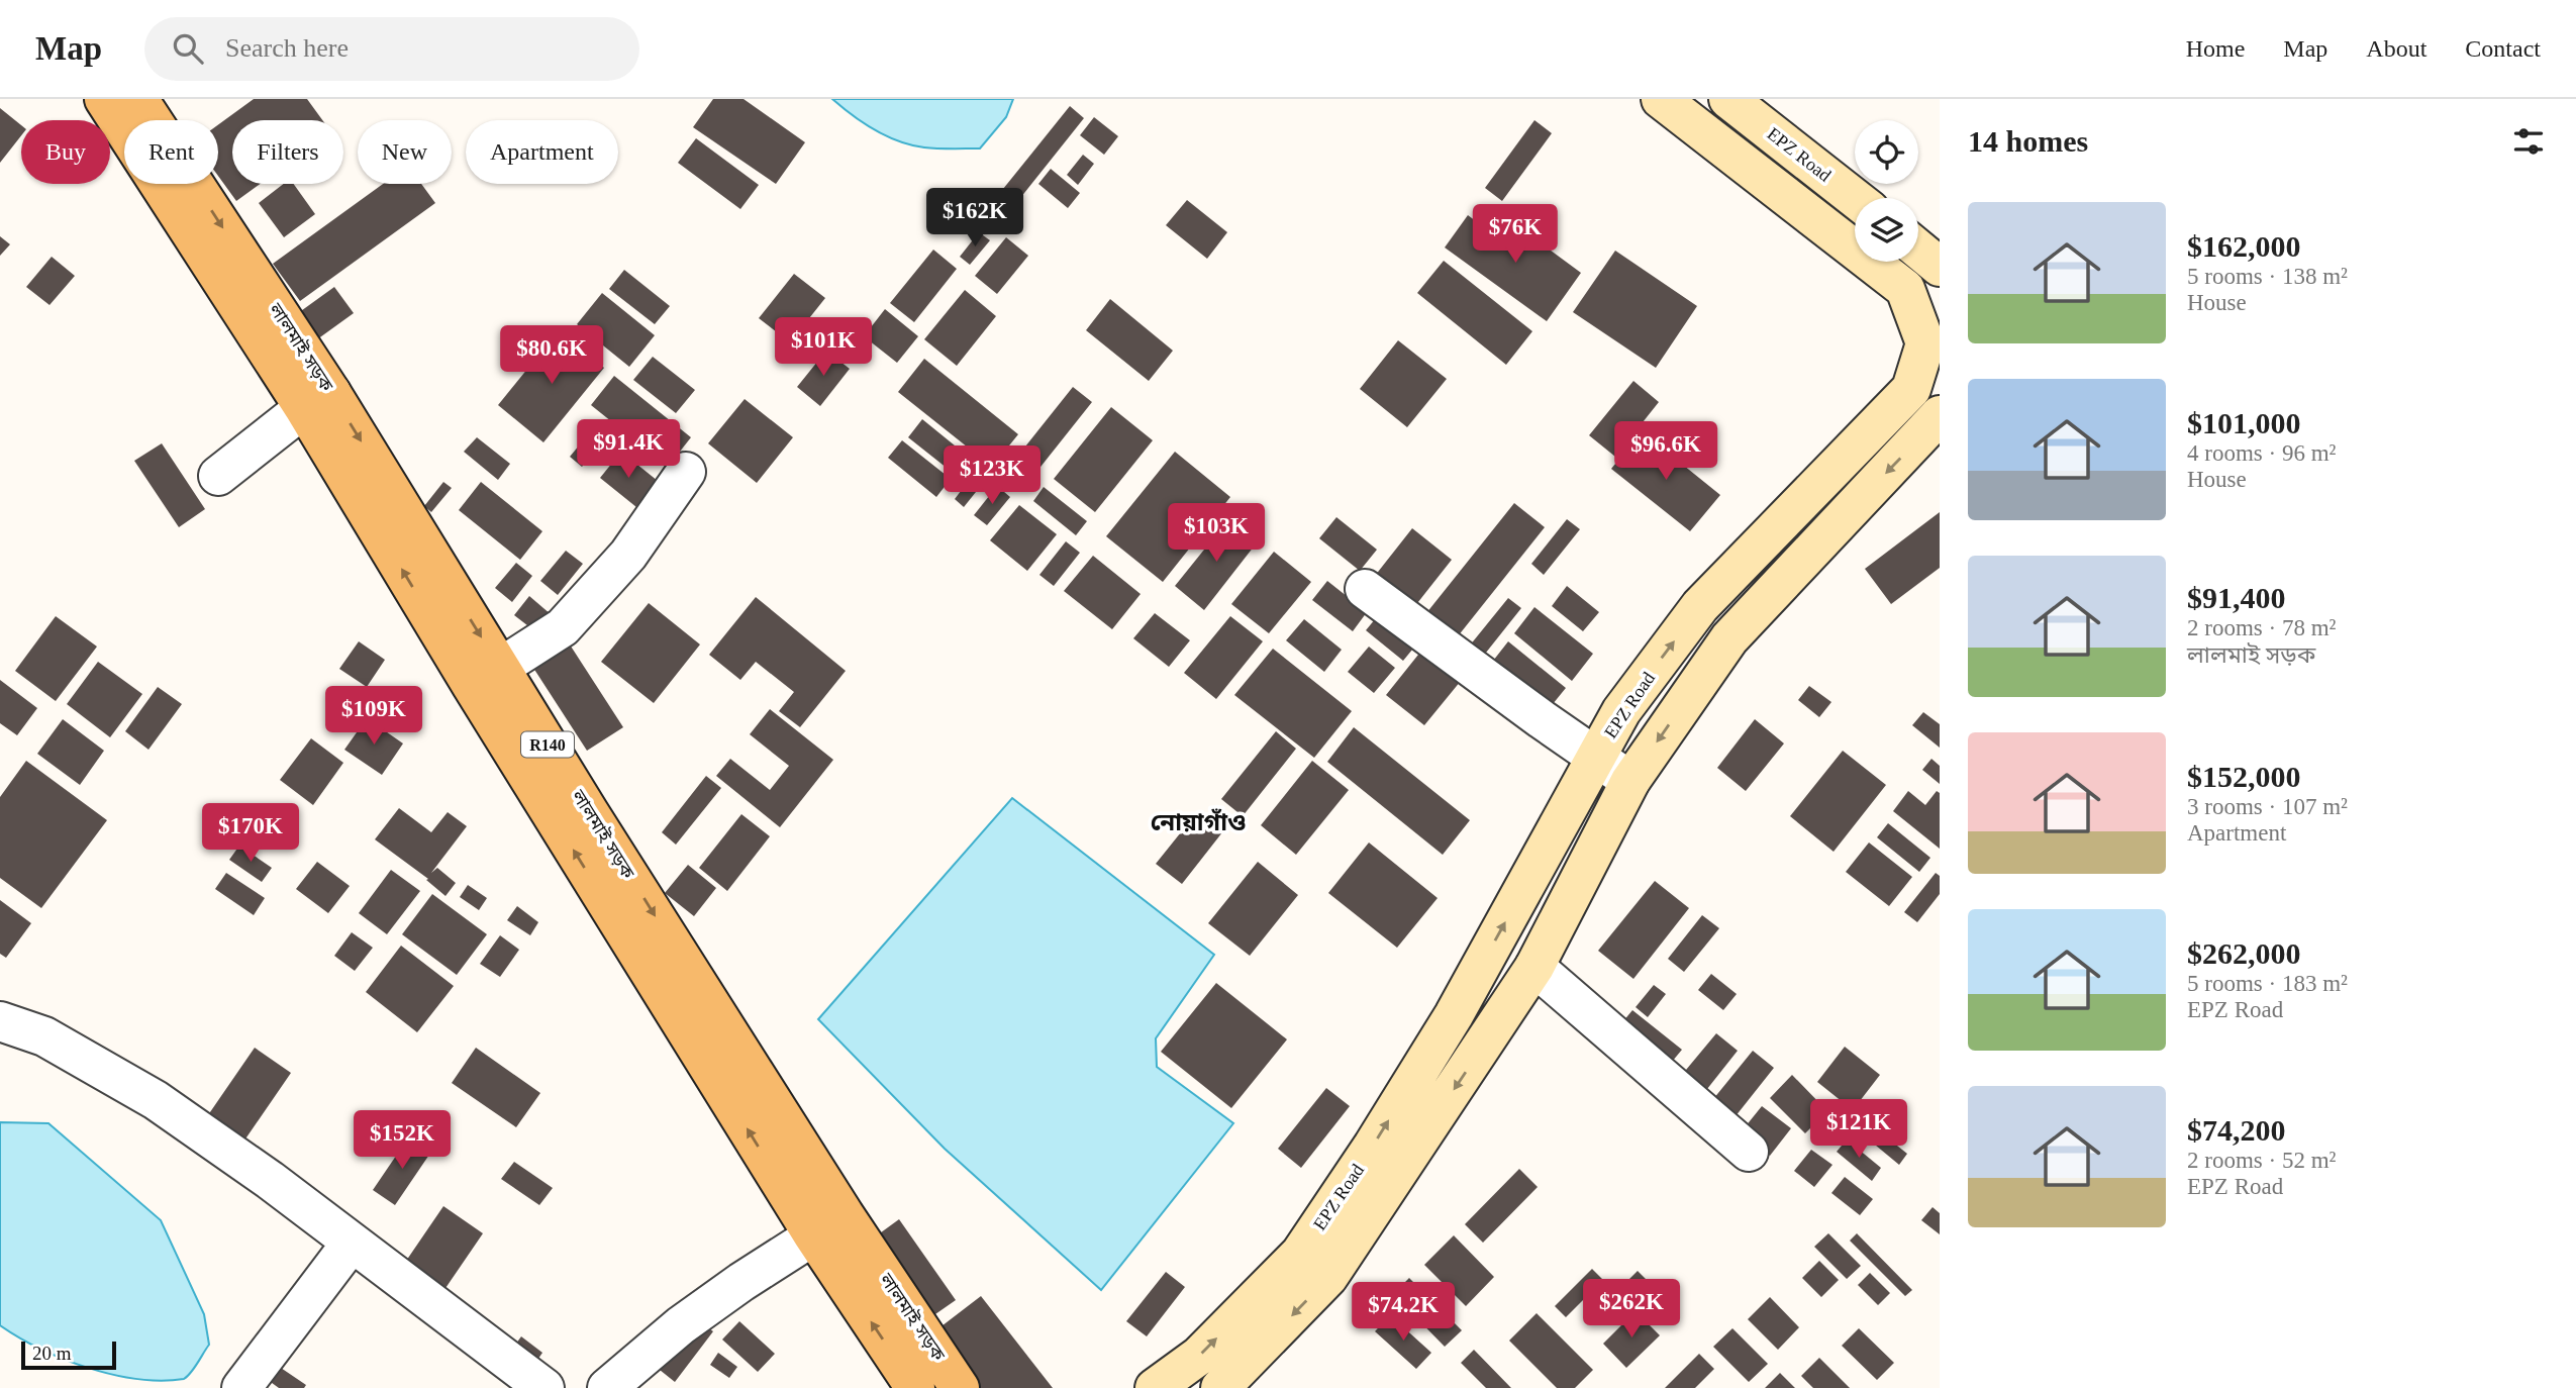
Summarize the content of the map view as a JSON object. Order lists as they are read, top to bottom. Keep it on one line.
{"streets":{"main road":["EPZ Road","লালমাই সড়ক","R140"]},"districts":["নোয়াগাঁও"],"scale_bar":"20 m","page":{"header":"Map","search":"Search here","nav":["Home","Map","About","Contact"],"heading":"14 homes","chip":["Buy","Rent","Filters","New","Apartment"],"list":[{"name":"$162,000","note":"5 rooms · 138 m² · House"},{"name":"$101,000","note":"4 rooms · 96 m² · House"},{"name":"$91,400","note":"2 rooms · 78 m² · লালমাই সড়ক"},{"name":"$152,000","note":"3 rooms · 107 m² · Apartment"},{"name":"$262,000","note":"5 rooms · 183 m² · EPZ Road"},{"name":"$74,200","note":"2 rooms · 52 m² · EPZ Road"}],"price":["$162K","$76K","$101K","$80.6K","$91.4K","$96.6K","$123K","$103K","$109K","$170K","$121K","$152K","$262K","$74.2K"],"scale":"20 m"}}
